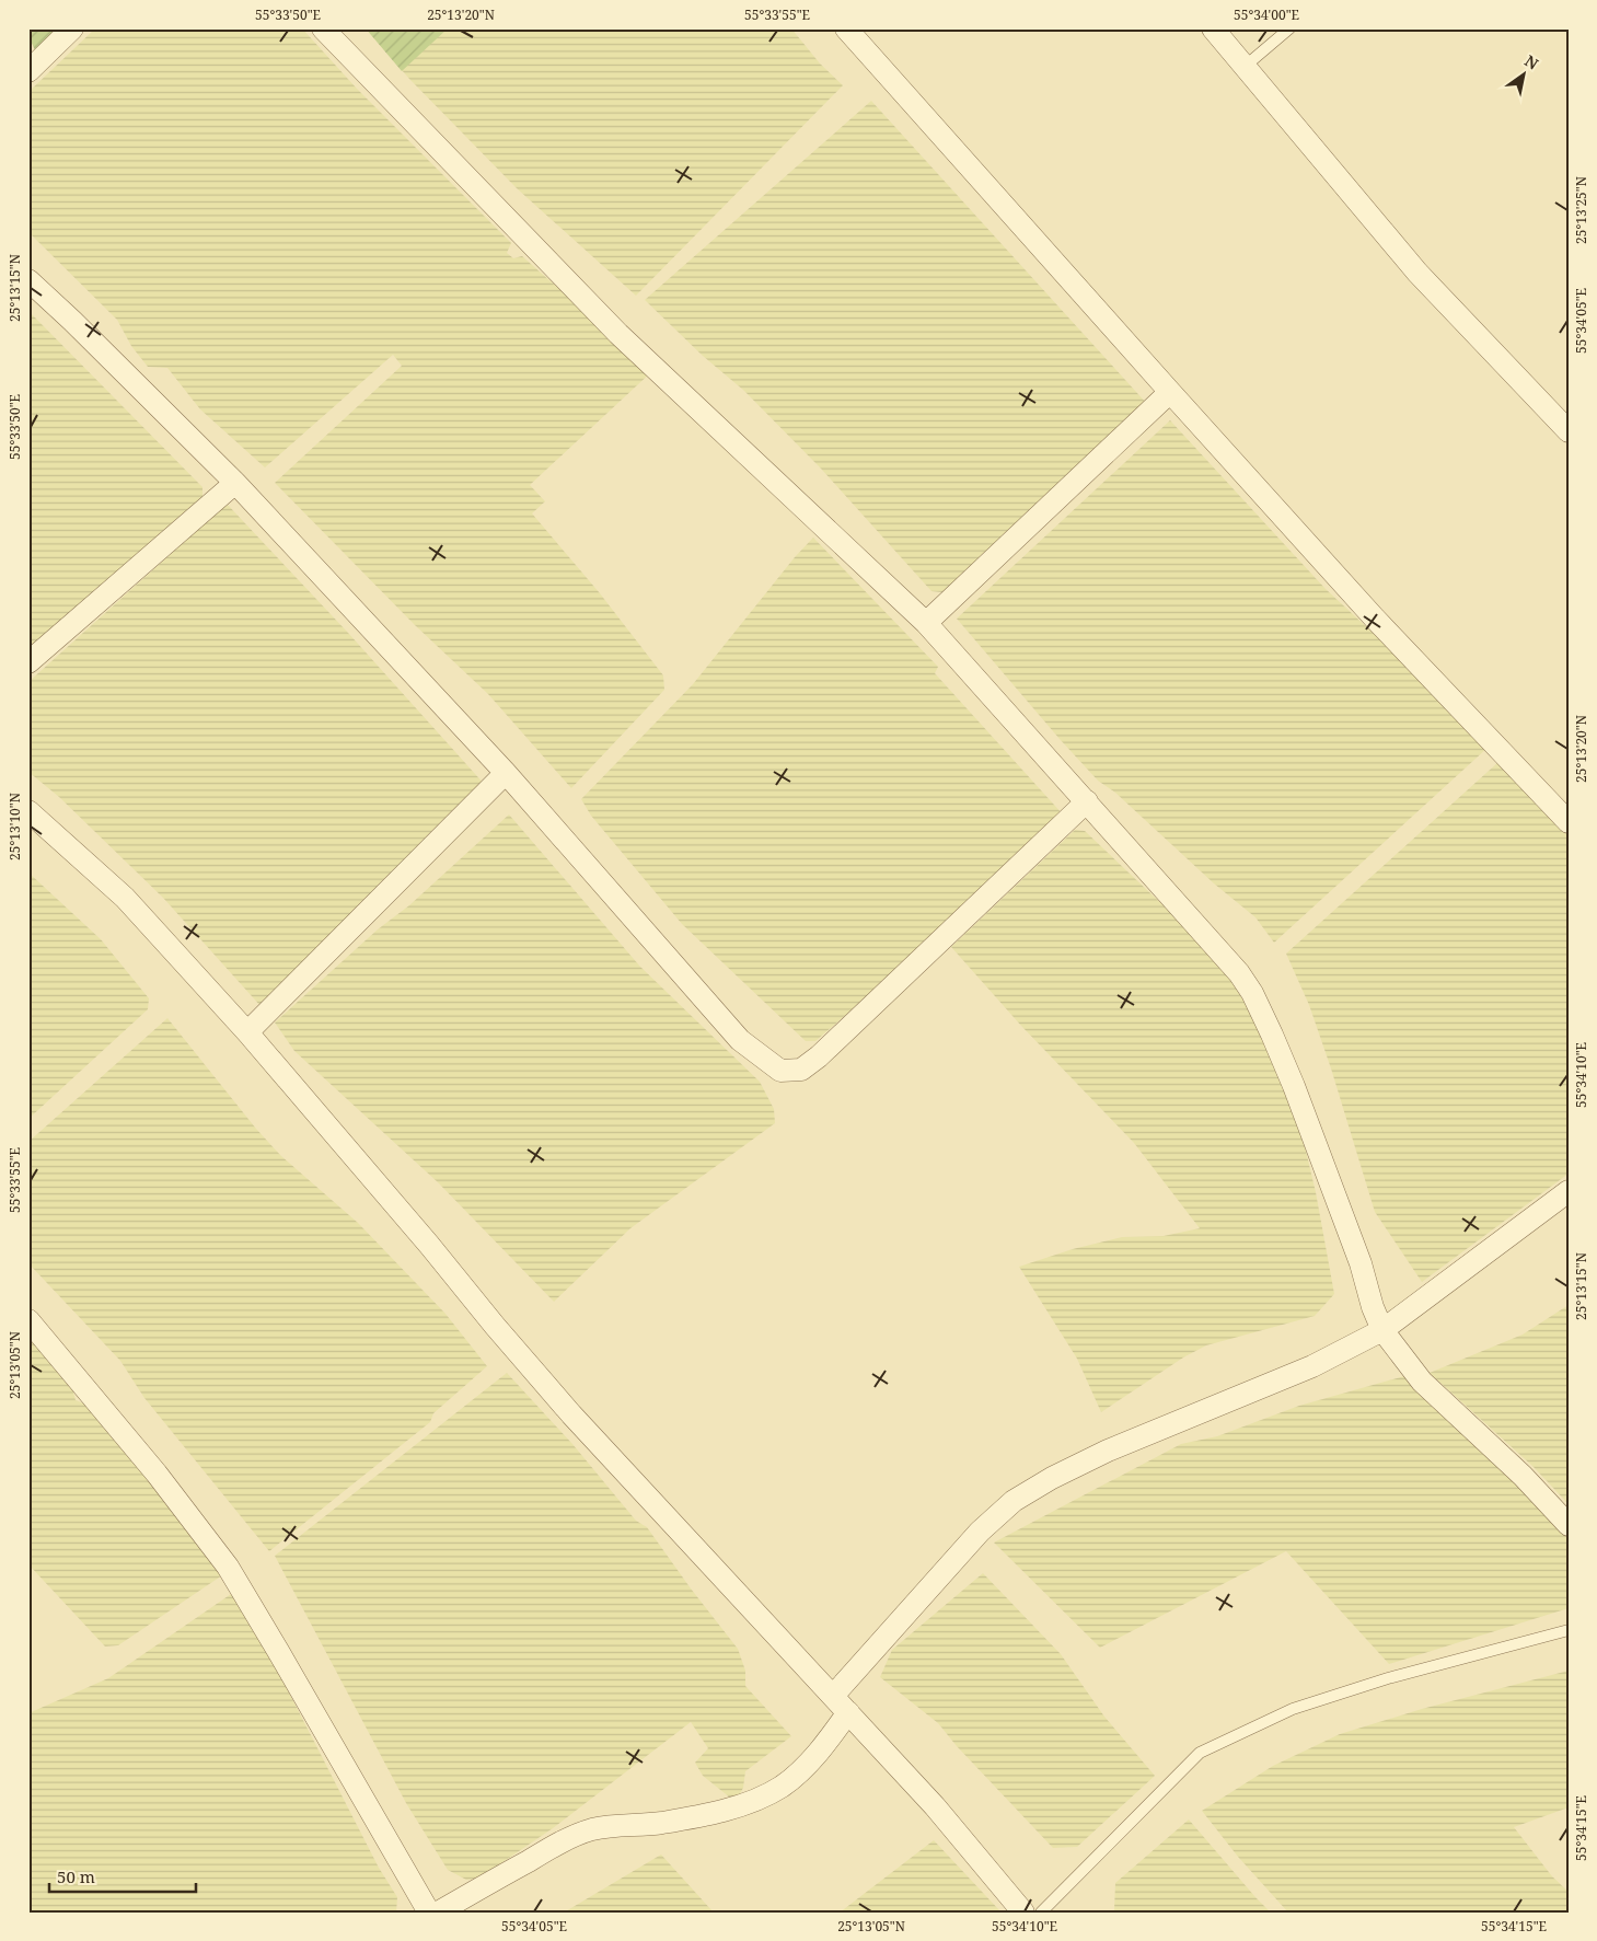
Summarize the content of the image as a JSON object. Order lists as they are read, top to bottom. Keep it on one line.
{"scale_bar":"50 m","north":"top right","coordinates":["55°33'50\"E","25°13'20\"N","55°33'55\"E","55°34'00\"E","25°13'25\"N","25°13'15\"N","55°34'05\"E","25°13'10\"N","55°34'10\"E","25°13'05\"N","55°34'15\"E"]}
